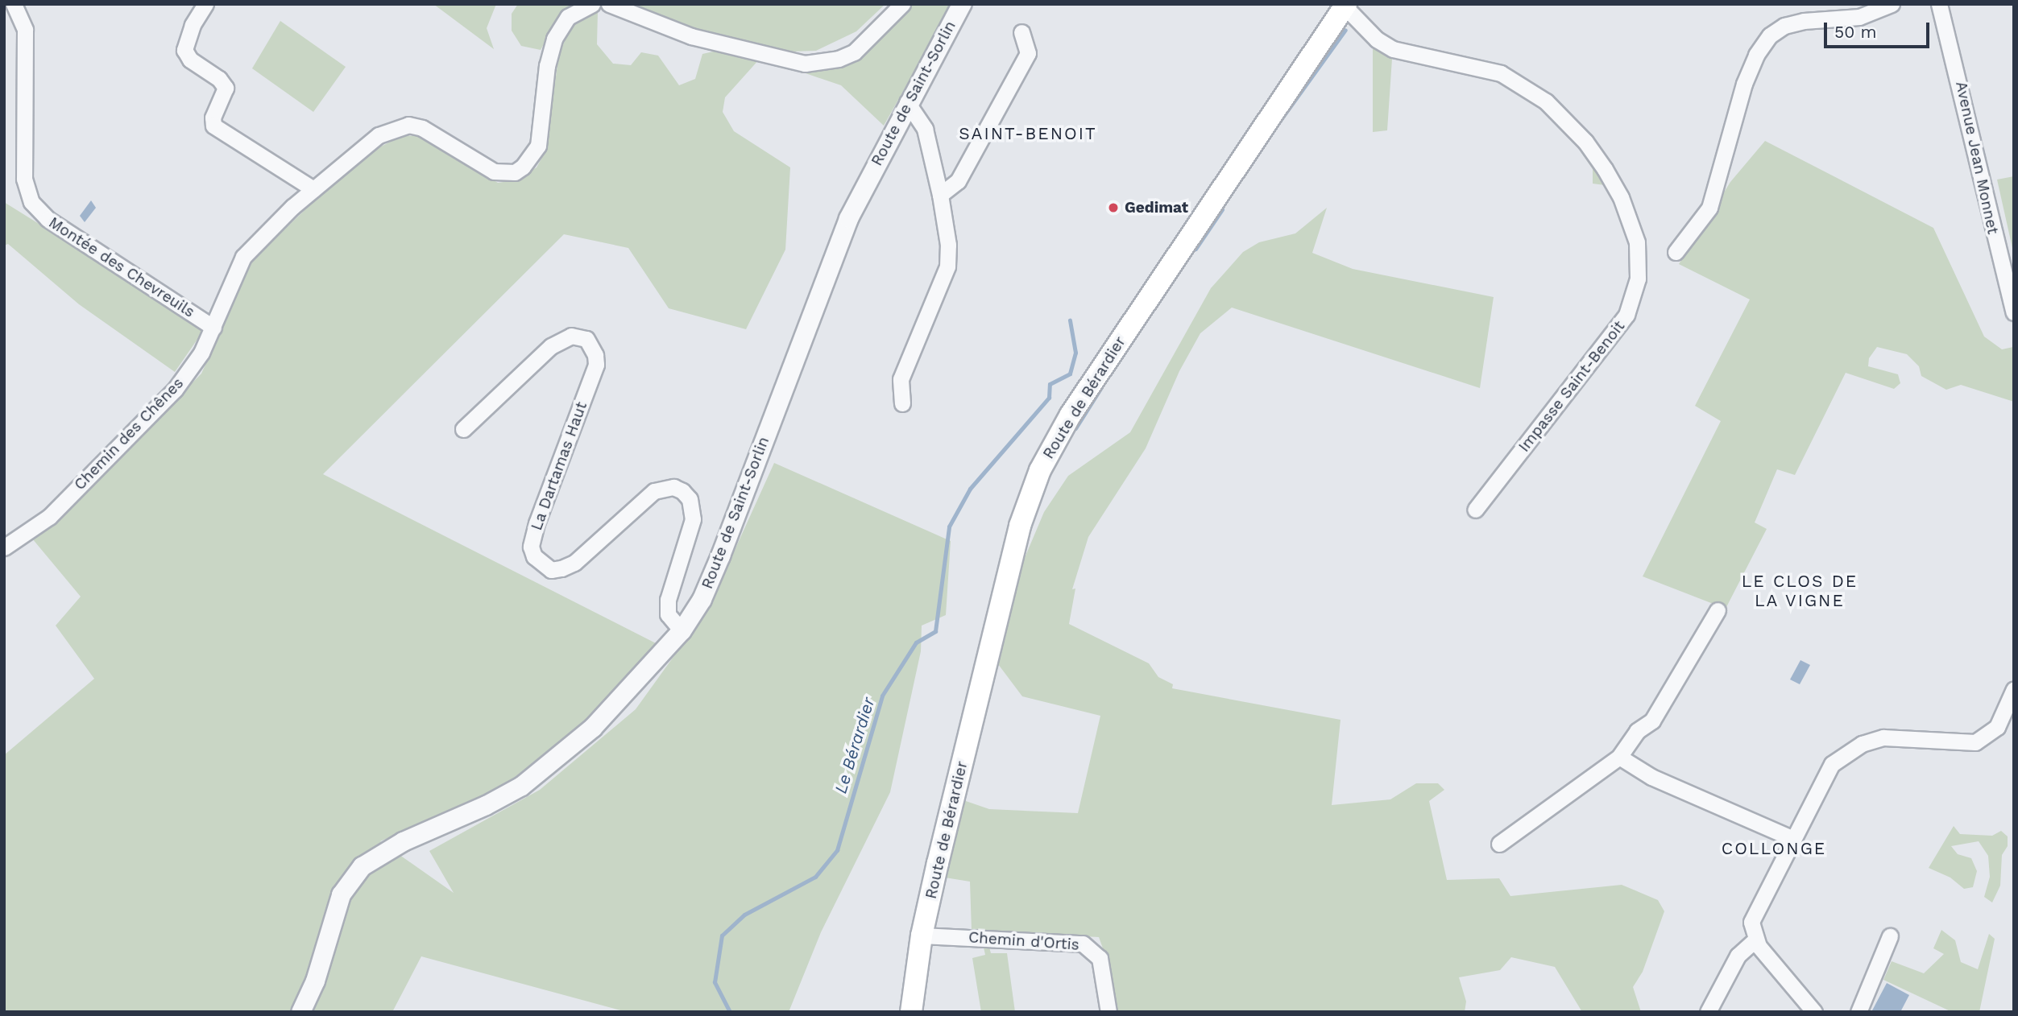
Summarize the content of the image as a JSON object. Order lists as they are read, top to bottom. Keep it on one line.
{"streets":{"main road":["Route de Bérardier"],"street":["Route de Saint-Sorlin","Avenue Jean Monnet","Montée des Chevreuils","Impasse Saint-Benoit","Chemin des Chênes","La Dartamas Haut","Chemin d'Ortis"]},"crossings":[["Route de Saint-Sorlin","La Dartamas Haut"],["Montée des Chevreuils","Chemin des Chênes"],["Impasse Saint-Benoit","Route de Bérardier"],["Route de Bérardier","Chemin d'Ortis"]],"districts":["SAINT-BENOIT","LE CLOS DE LA VIGNE","COLLONGE"],"water":["Le Bérardier"],"places":["Gedimat"],"scale_bar":"50 m"}
